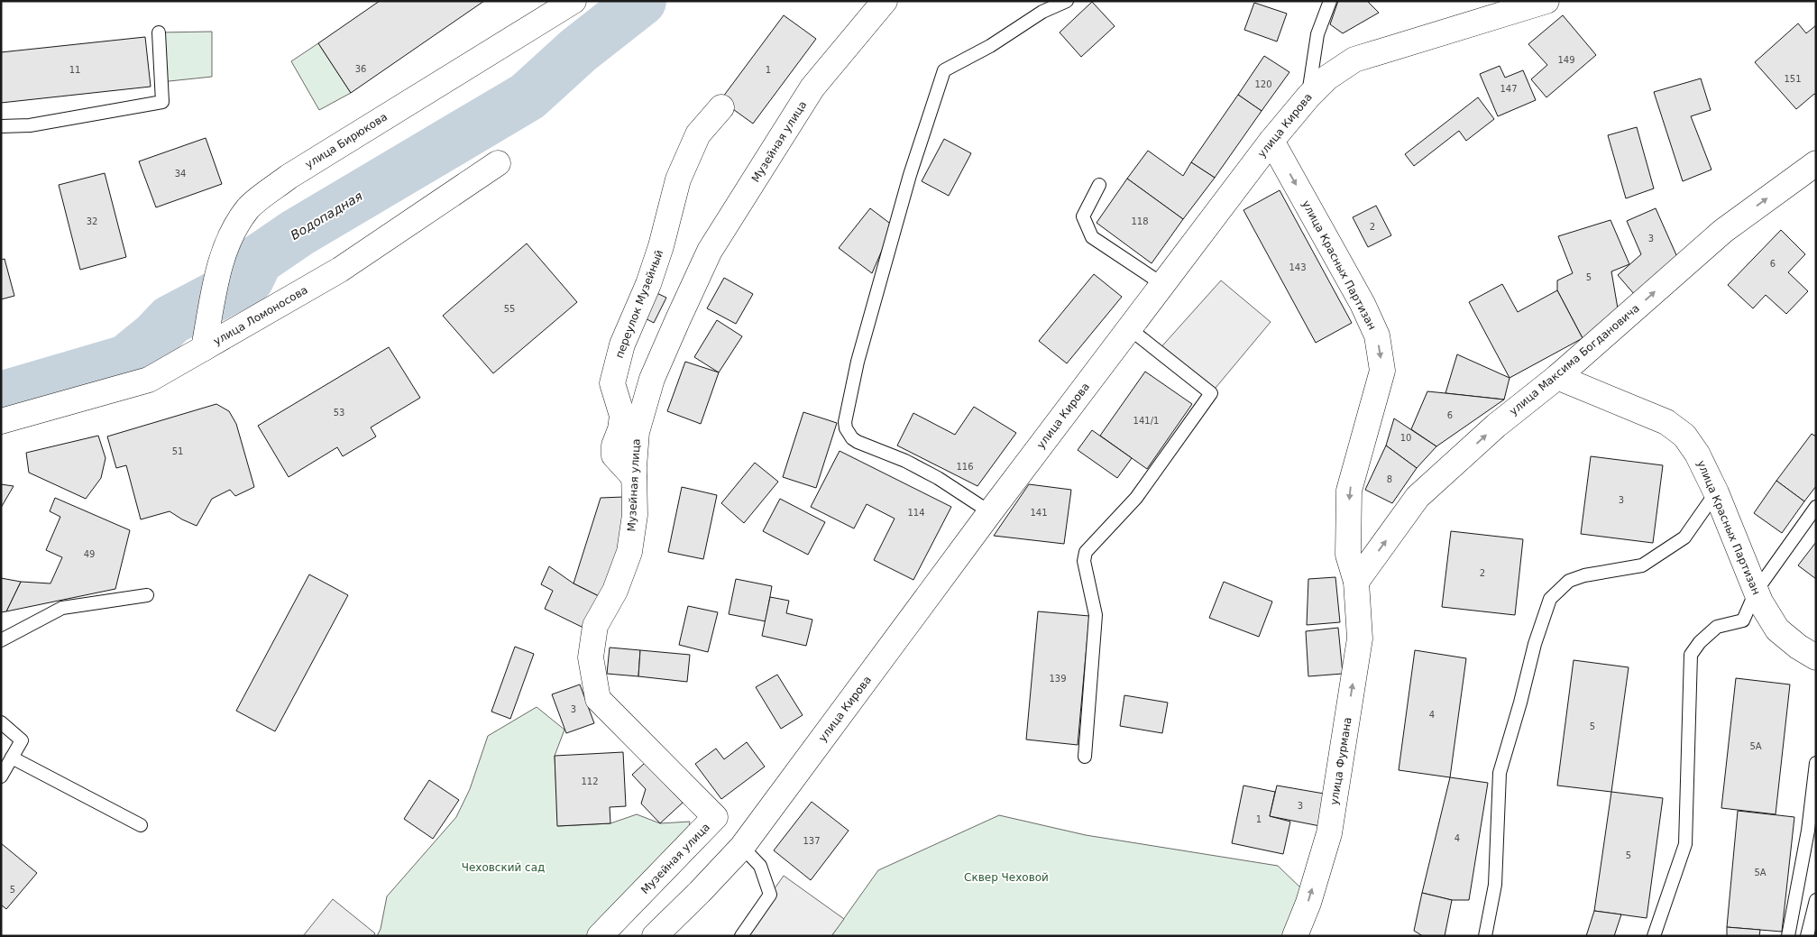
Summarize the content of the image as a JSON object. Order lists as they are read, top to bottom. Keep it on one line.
{"streets":{"street":["улица Кирова","улица Бирюкова","Музейная улица","улица Красных Партизан","переулок Музейный","улица Ломоносова","улица Максима Богдановича","улица Фурмана"]},"crossings":[["улица Кирова","улица Красных Партизан"],["улица Бирюкова","улица Ломоносова"],["Музейная улица","переулок Музейный"],["улица Красных Партизан","улица Максима Богдановича"],["улица Красных Партизан","улица Фурмана"],["улица Максима Богдановича","улица Фурмана"]],"one_way":["улица Красных Партизан","улица Максима Богдановича","улица Фурмана"],"water":["Водопадная"],"parks":["Чеховский сад","Сквер Чеховой"],"house_numbers":["149","36","11","1","151","120","147","34","32","118","2","3","6","143","5","55","53","6","141/1","10","51","116","8","3","114","141","49","2","139","3","4","5","5А","112","3","1","4","137","5","5А","5"]}
